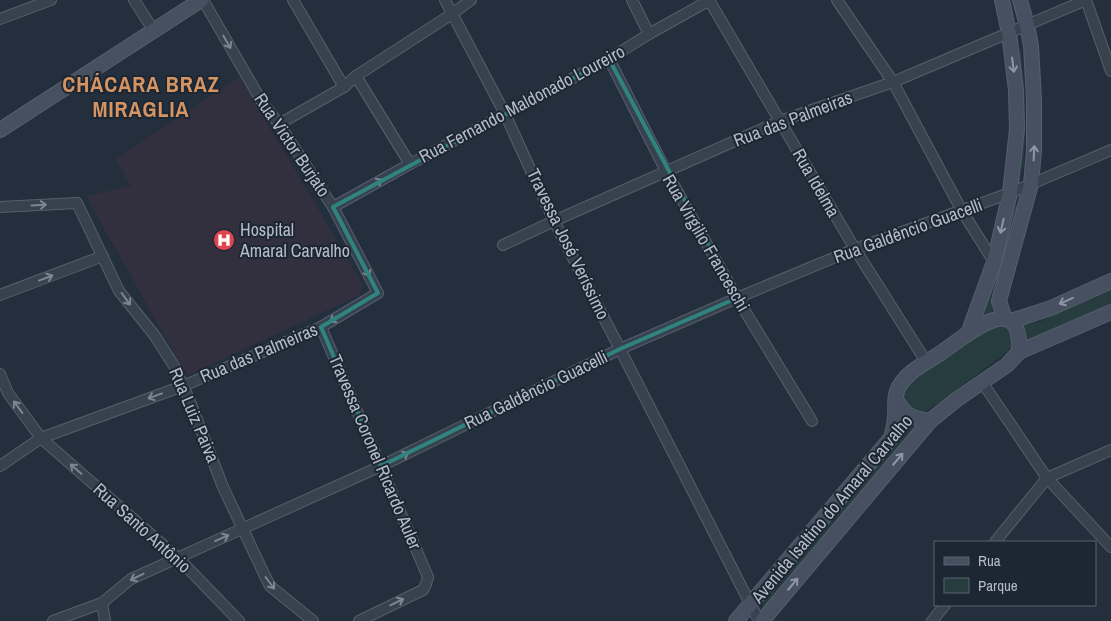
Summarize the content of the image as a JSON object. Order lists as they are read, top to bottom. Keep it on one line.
{"streets":{"main road":["Avenida Isaltino do Amaral Carvalho"],"street":["Rua Fernando Maldonado Loureiro","Rua das Palmeiras","Rua Victor Burjato","Rua Idelma","Rua Galdêncio Guacelli","Rua Virgilio Franceschi","Travessa José Veríssimo","Rua Luiz Paiva","Travessa Coronel Ricardo Auler","Rua Santo Antônio"]},"crossings":[["Rua Fernando Maldonado Loureiro","Rua Victor Burjato"],["Rua Fernando Maldonado Loureiro","Rua Idelma"],["Rua Fernando Maldonado Loureiro","Rua Virgilio Franceschi"],["Rua Fernando Maldonado Loureiro","Travessa José Veríssimo"],["Rua das Palmeiras","Rua Victor Burjato"],["Rua das Palmeiras","Rua Idelma"],["Rua das Palmeiras","Rua Virgilio Franceschi"],["Rua das Palmeiras","Travessa José Veríssimo"],["Rua das Palmeiras","Rua Luiz Paiva"],["Rua das Palmeiras","Travessa Coronel Ricardo Auler"],["Rua das Palmeiras","Rua Santo Antônio"],["Rua Idelma","Rua Galdêncio Guacelli"],["Rua Idelma","Avenida Isaltino do Amaral Carvalho"],["Rua Galdêncio Guacelli","Rua Virgilio Franceschi"],["Rua Galdêncio Guacelli","Travessa José Veríssimo"],["Rua Galdêncio Guacelli","Rua Luiz Paiva"],["Rua Galdêncio Guacelli","Travessa Coronel Ricardo Auler"],["Rua Galdêncio Guacelli","Rua Santo Antônio"],["Travessa José Veríssimo","Avenida Isaltino do Amaral Carvalho"]],"one_way":["Rua Luiz Paiva","Rua Santo Antônio"],"districts":["CHÁCARA BRAZ MIRAGLIA"],"places":{"hospital":["Hospital Amaral Carvalho"]},"legend":["Rua","Parque"]}
